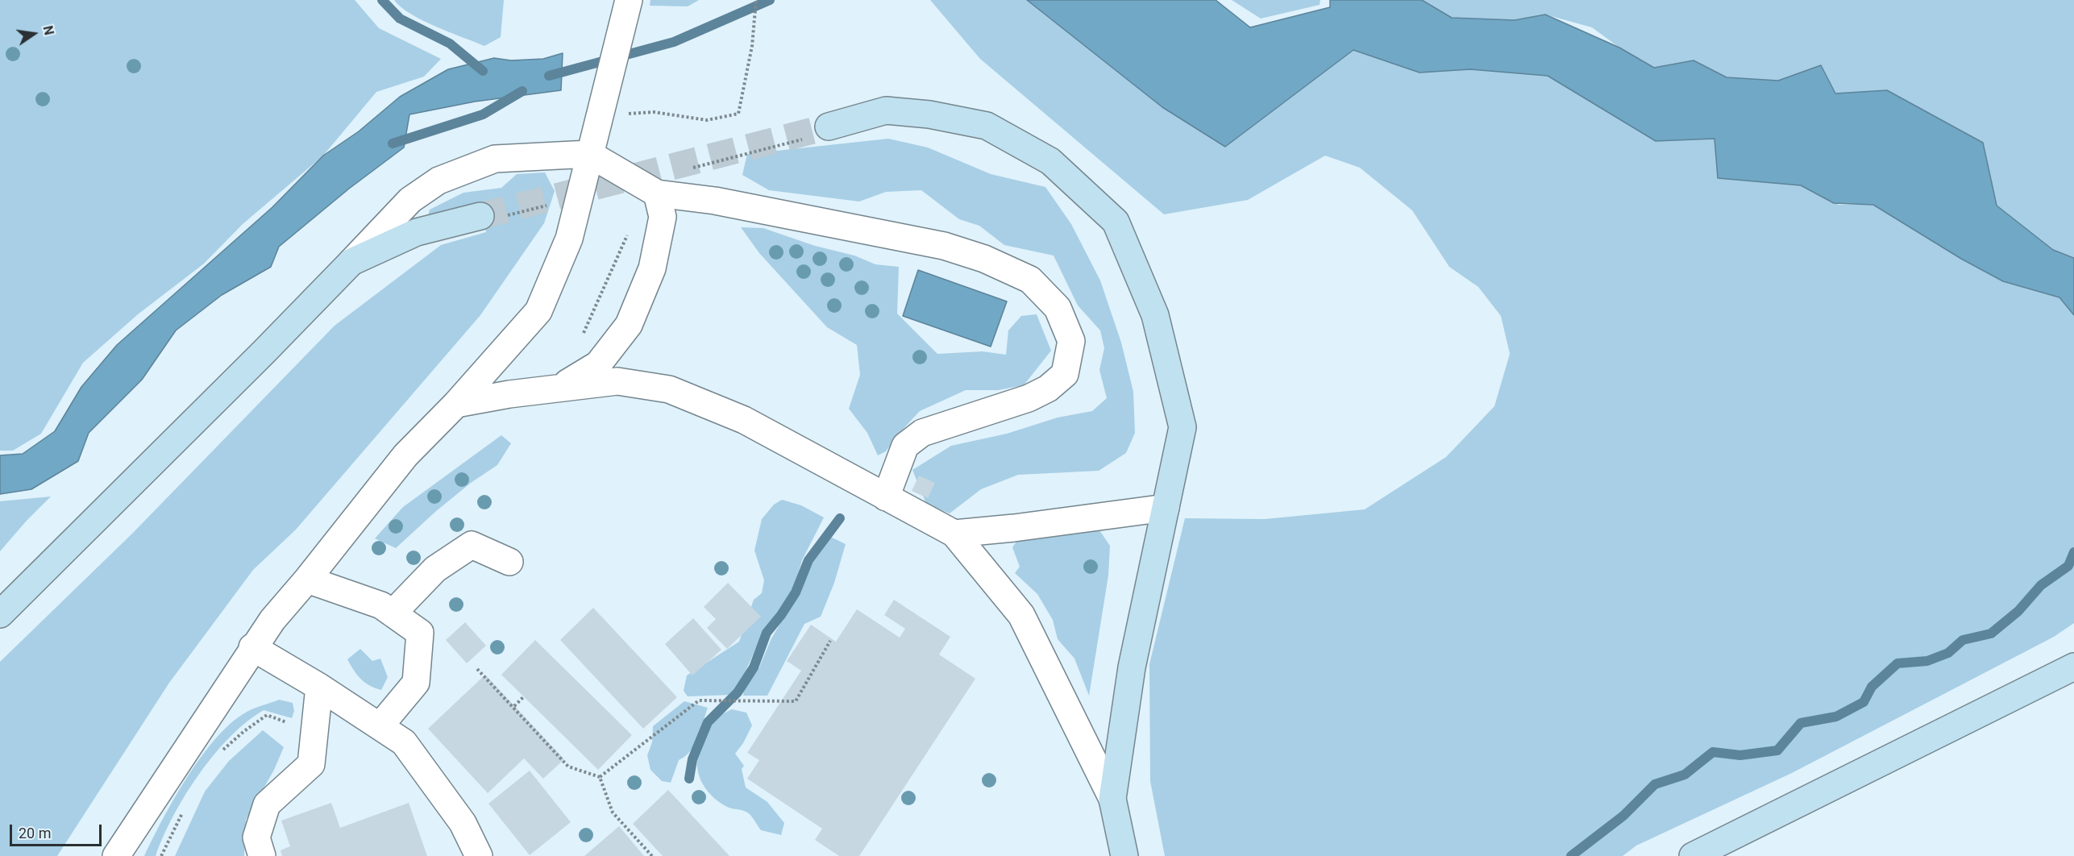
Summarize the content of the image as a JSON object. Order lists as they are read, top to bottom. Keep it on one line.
{"scale_bar":"20 m","north":"right"}
